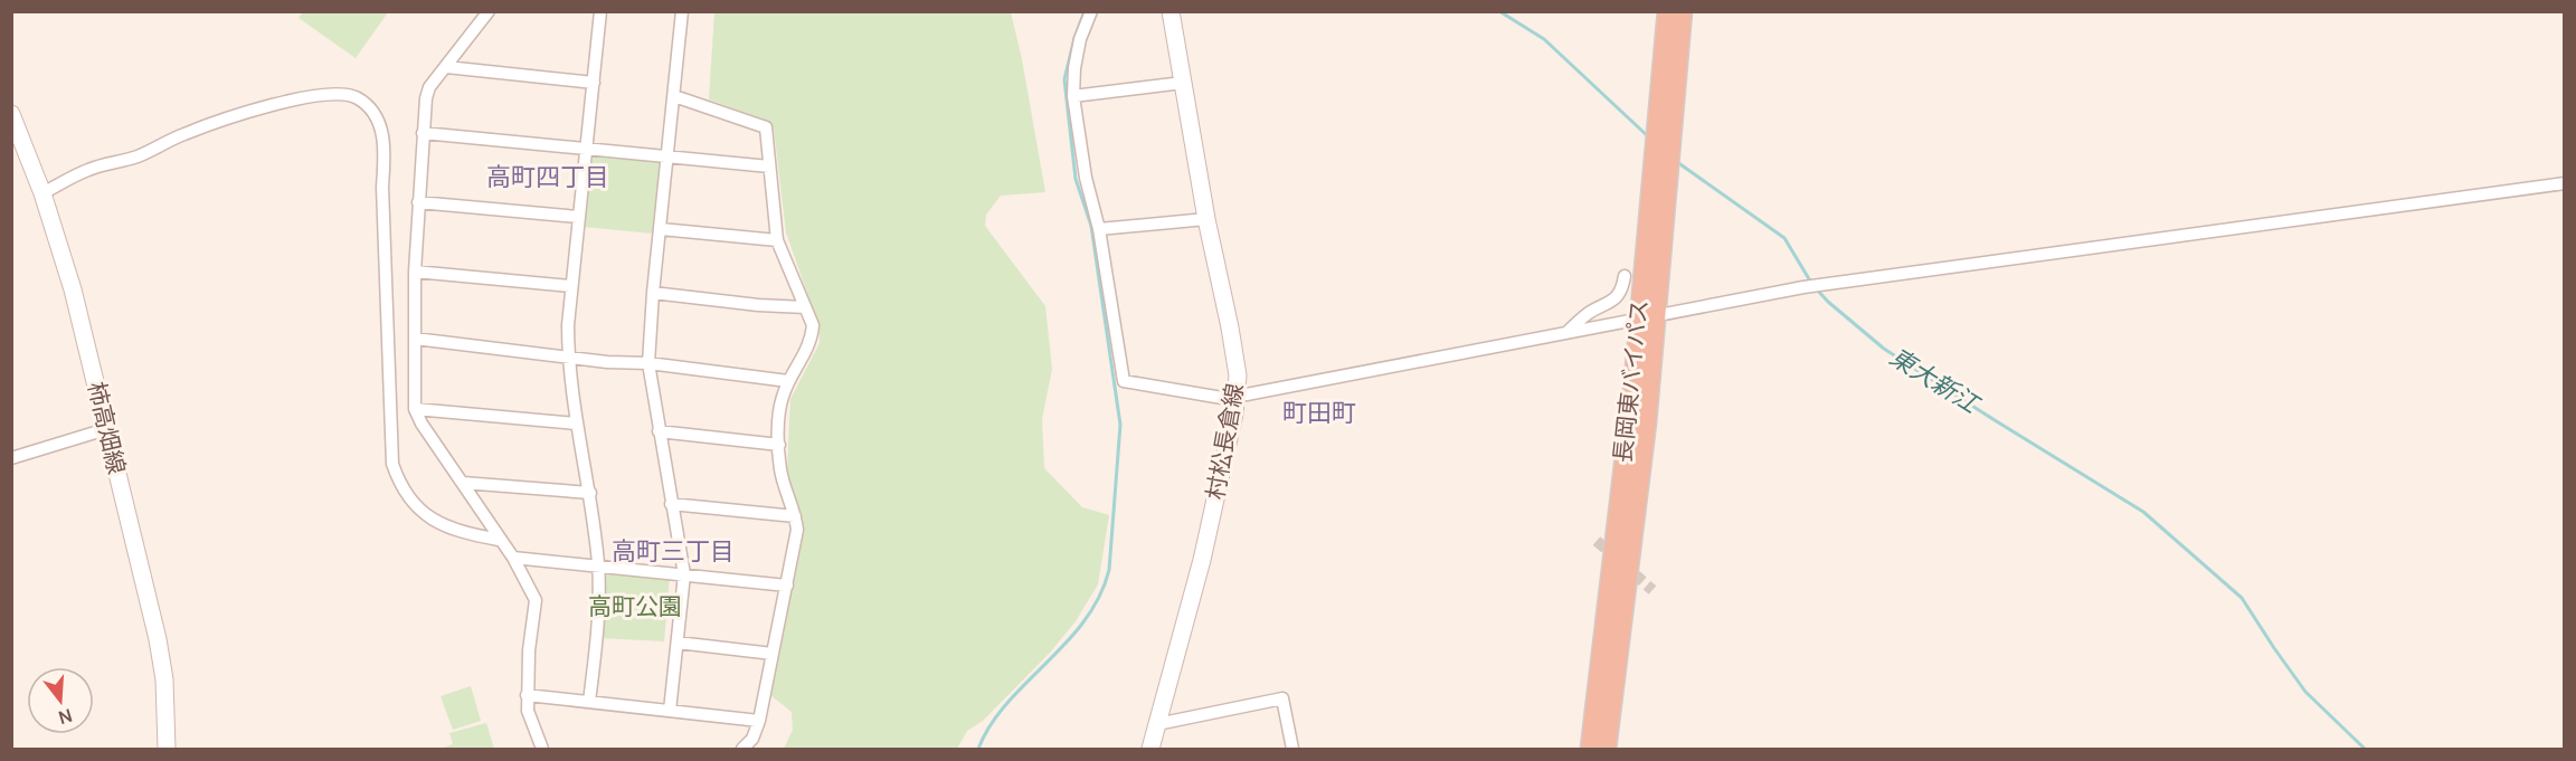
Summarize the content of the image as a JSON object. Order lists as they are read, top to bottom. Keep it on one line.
{"streets":{"highway":["長岡東バイパス"],"main road":["柿高畑線","村松長倉線"]},"districts":["高町四丁目","町田町","高町三丁目"],"water":["東大新江"],"parks":["高町公園"],"north":"bottom"}
